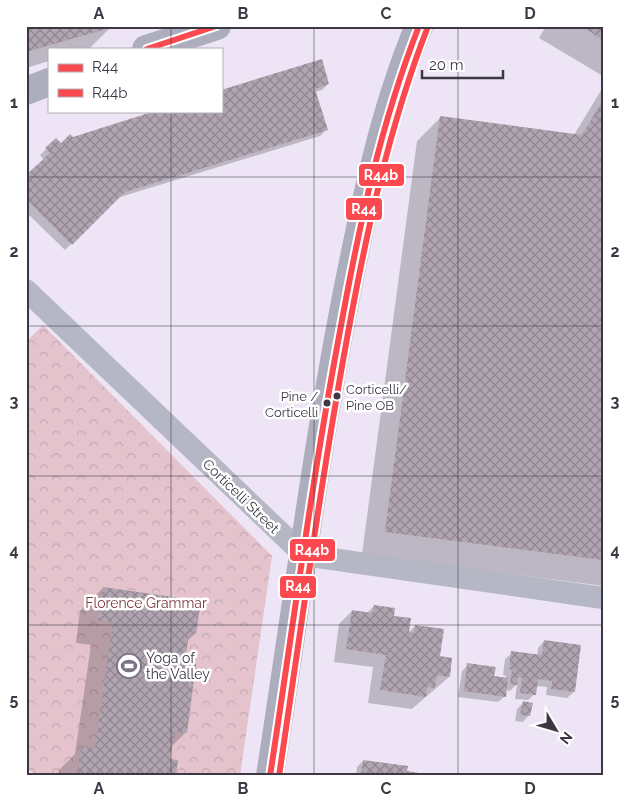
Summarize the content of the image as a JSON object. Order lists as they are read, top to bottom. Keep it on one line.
{"streets":{"street":["Corticelli Street"]},"parks":["Florence Grammar"],"places":{"other":["Corticelli/ Pine OB","Pine / Corticelli"],"sports":["Yoga of the Valley"]},"lines":["transit line R44","transit line R44b"],"legend":["R44","R44b"],"scale_bar":"20 m","north":"bottom right","grid":{"columns":["A","B","C","D"],"rows":["1","2","3","4","5"]}}
